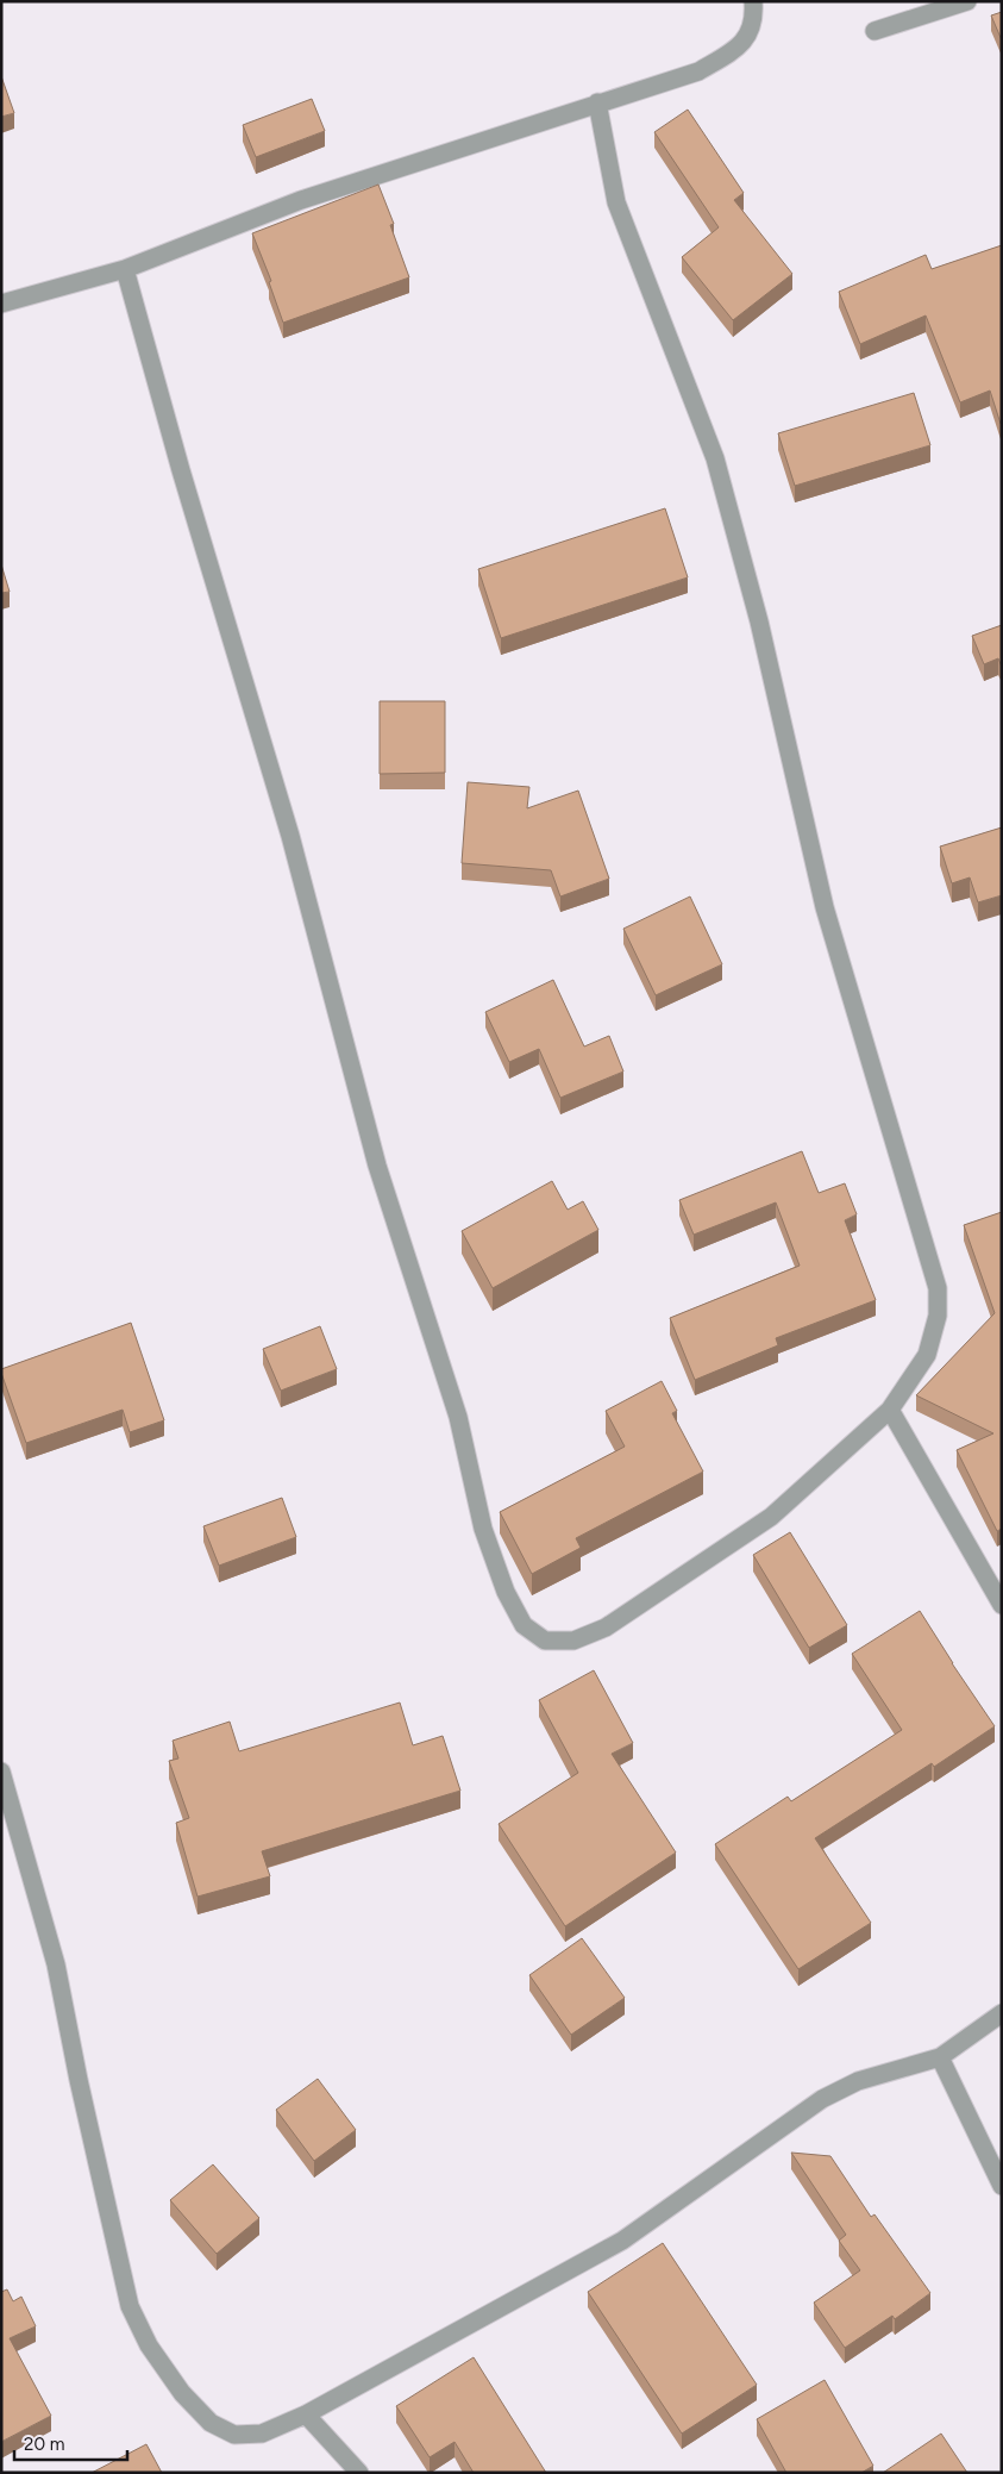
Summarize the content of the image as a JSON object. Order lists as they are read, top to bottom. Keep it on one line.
{"scale_bar":"20 m"}
